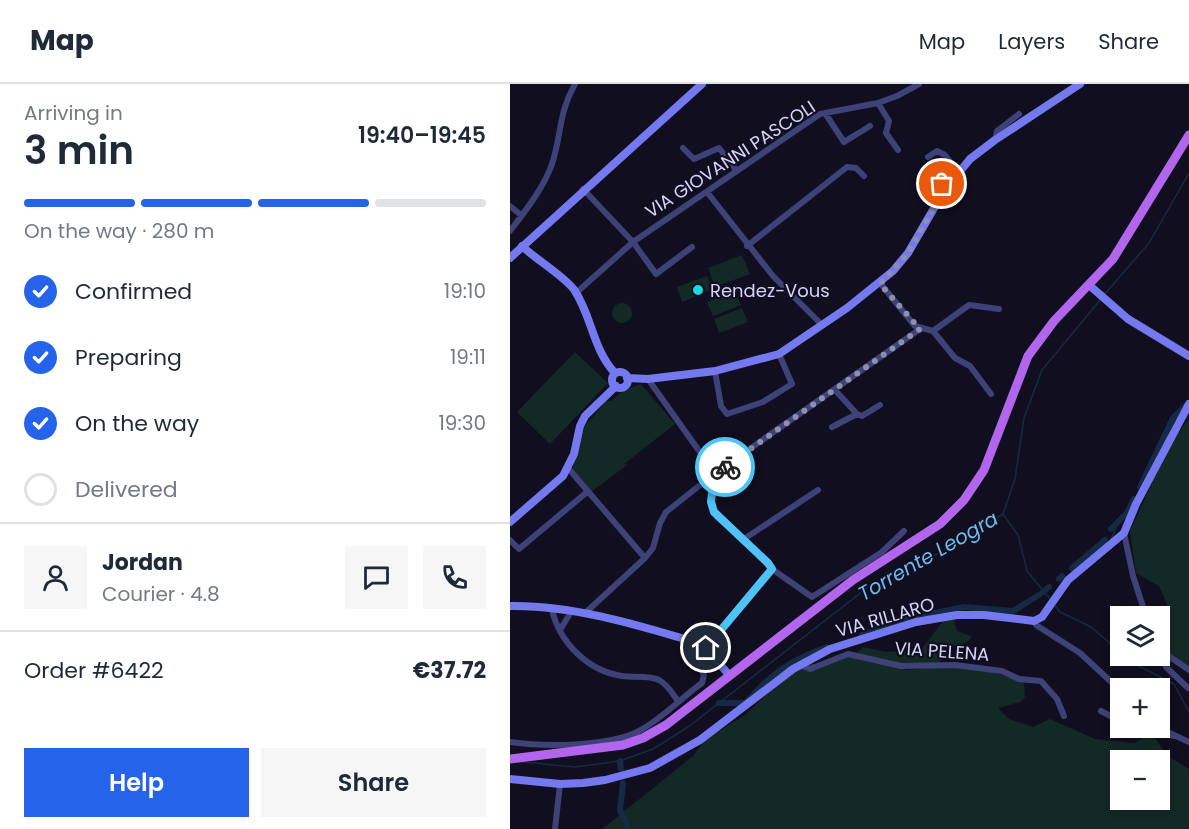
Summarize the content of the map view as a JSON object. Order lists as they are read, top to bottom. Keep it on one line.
{"streets":{"street":["VIA GIOVANNI PASCOLI","VIA RILLARO","VIA PELENA"]},"crossings":[["VIA RILLARO","VIA PELENA"]],"water":["Torrente Leogra"],"places":["Rendez-Vous"],"page":{"header":"Map","nav":["Map","Layers","Share"],"heading":["3 min","Arriving in","19:40–19:45"],"panel":["Jordan","Courier · 4.8","Order #6422","€37.72"],"bar":"On the way · 280 m","list":[["Confirmed","19:10"],["Preparing","19:11"],["On the way","19:30"],"Delivered"],"map_buttons":["+","−"],"buttons":["Help","Share"]}}
